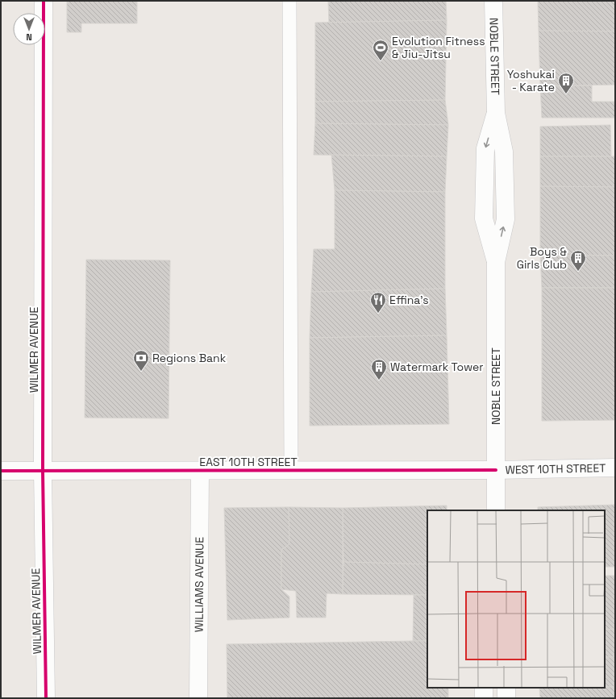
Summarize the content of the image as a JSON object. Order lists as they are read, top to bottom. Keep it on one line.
{"streets":{"street":["NOBLE STREET","WILMER AVENUE","EAST 10TH STREET","WEST 10TH STREET","WILLIAMS AVENUE"]},"crossings":[["NOBLE STREET","EAST 10TH STREET"],["NOBLE STREET","WEST 10TH STREET"],["WILMER AVENUE","EAST 10TH STREET"],["EAST 10TH STREET","WEST 10TH STREET"],["EAST 10TH STREET","WILLIAMS AVENUE"]],"places":{"sports":["Evolution Fitness & Jiu-Jitsu"],"building":["Yoshukai - Karate","Boys & Girls Club","Watermark Tower"],"restaurant":["Effina's"],"bank":["Regions Bank"]},"north":"bottom"}
